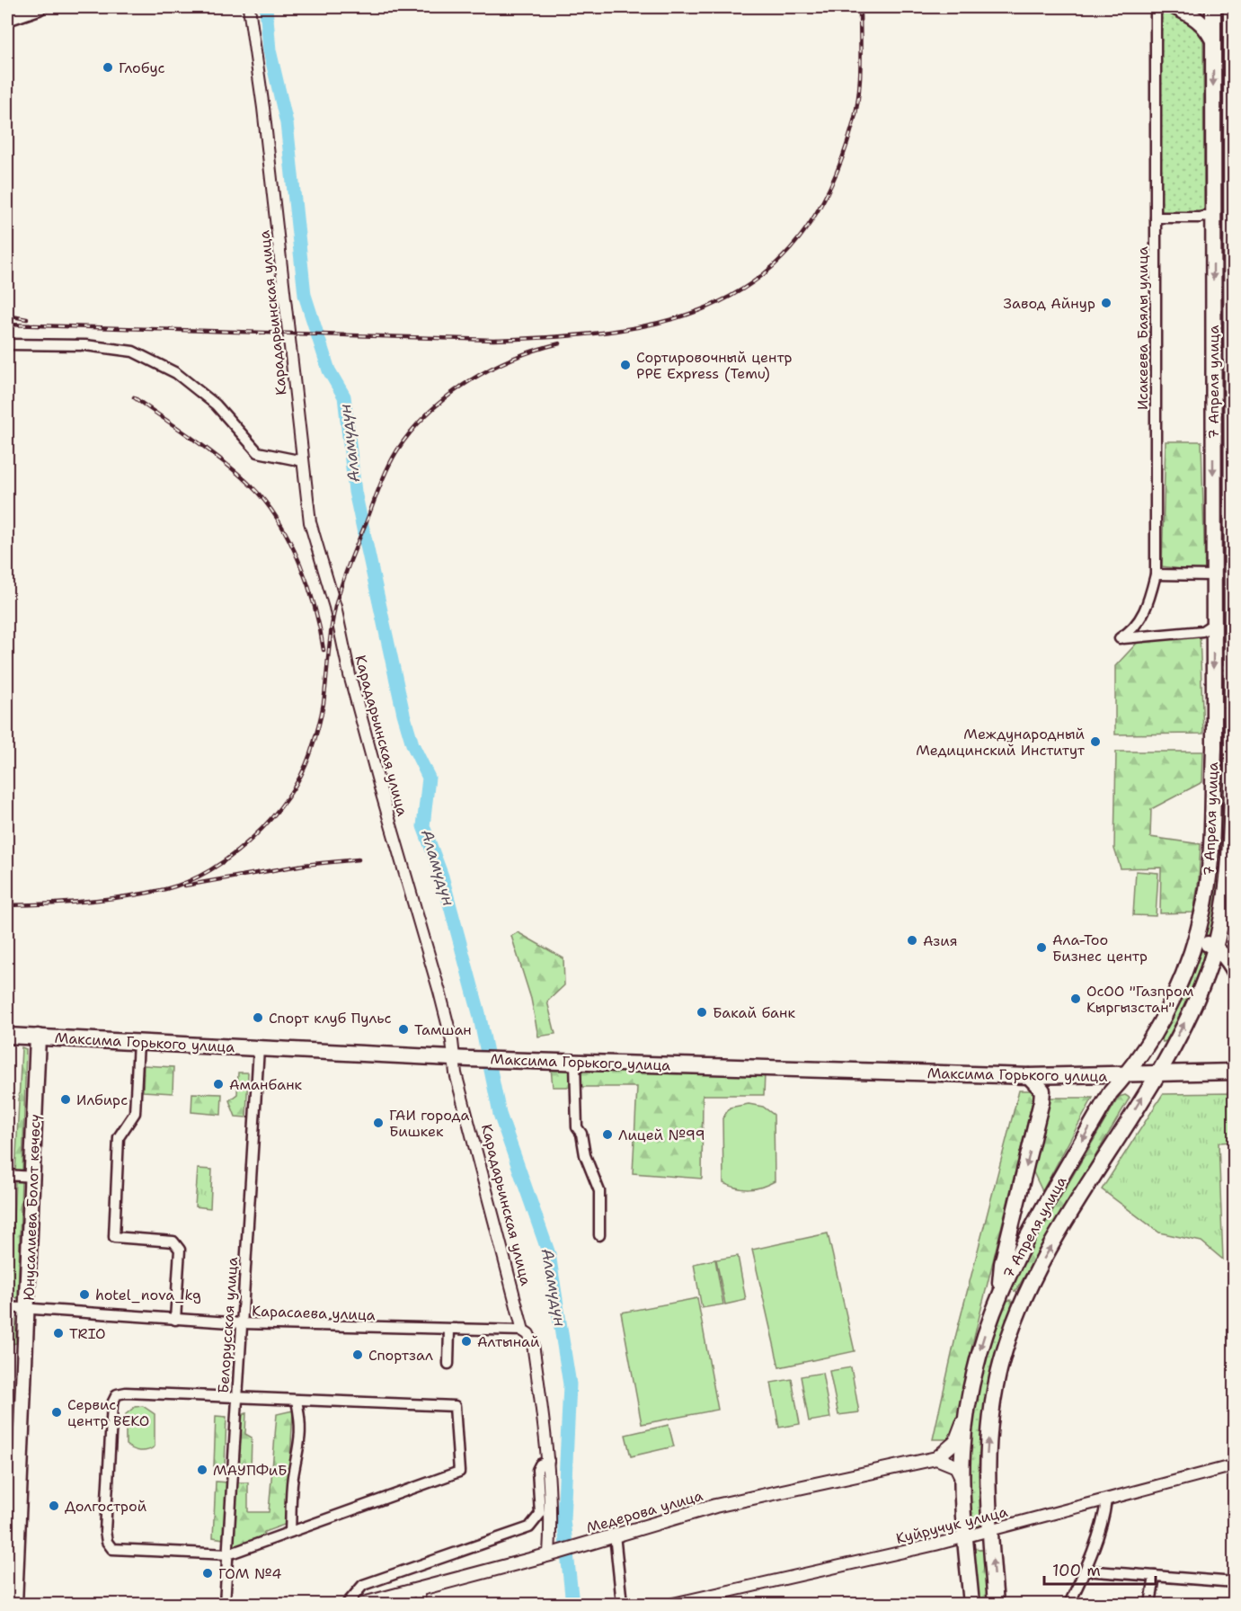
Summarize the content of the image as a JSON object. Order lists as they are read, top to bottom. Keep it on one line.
{"streets":{"main road":["7 Апреля улица","Максима Горького улица","Юнусалиева Болот көчөсү","Медерова улица"],"street":["Карадарьинская улица","Исакеева Баялы улица","Карасаева улица","Белорусская улица","Куйручук улица"]},"crossings":[["Карадарьинская улица","Максима Горького улица"],["Карадарьинская улица","Карасаева улица"],["Карадарьинская улица","Медерова улица"],["Исакеева Баялы улица","7 Апреля улица"],["7 Апреля улица","Максима Горького улица"],["7 Апреля улица","Куйручук улица"],["Максима Горького улица","Юнусалиева Болот көчөсү"],["Максима Горького улица","Белорусская улица"],["Юнусалиева Болот көчөсү","Карасаева улица"],["Карасаева улица","Белорусская улица"]],"water":["Аламүдүн"],"places":["Глобус","Завод Айнур","Сортировочный центр PPE Express (Temu)","Международный Медицинский Институт","Азия","Ала-Тоо Бизнес центр","ОсОО \"Газпром Кыргызстан\"","Бакай банк","Спорт клуб Пульс","Тамшан","Аманбанк","Илбирс","ГАИ города Бишкек","Лицей №99","hotel_nova_kg","TRIO","Алтынай","Спортзал","Сервис центр BEKO","МАУПФиБ","Долгострой","ГОМ №4"],"scale_bar":"100 m"}
